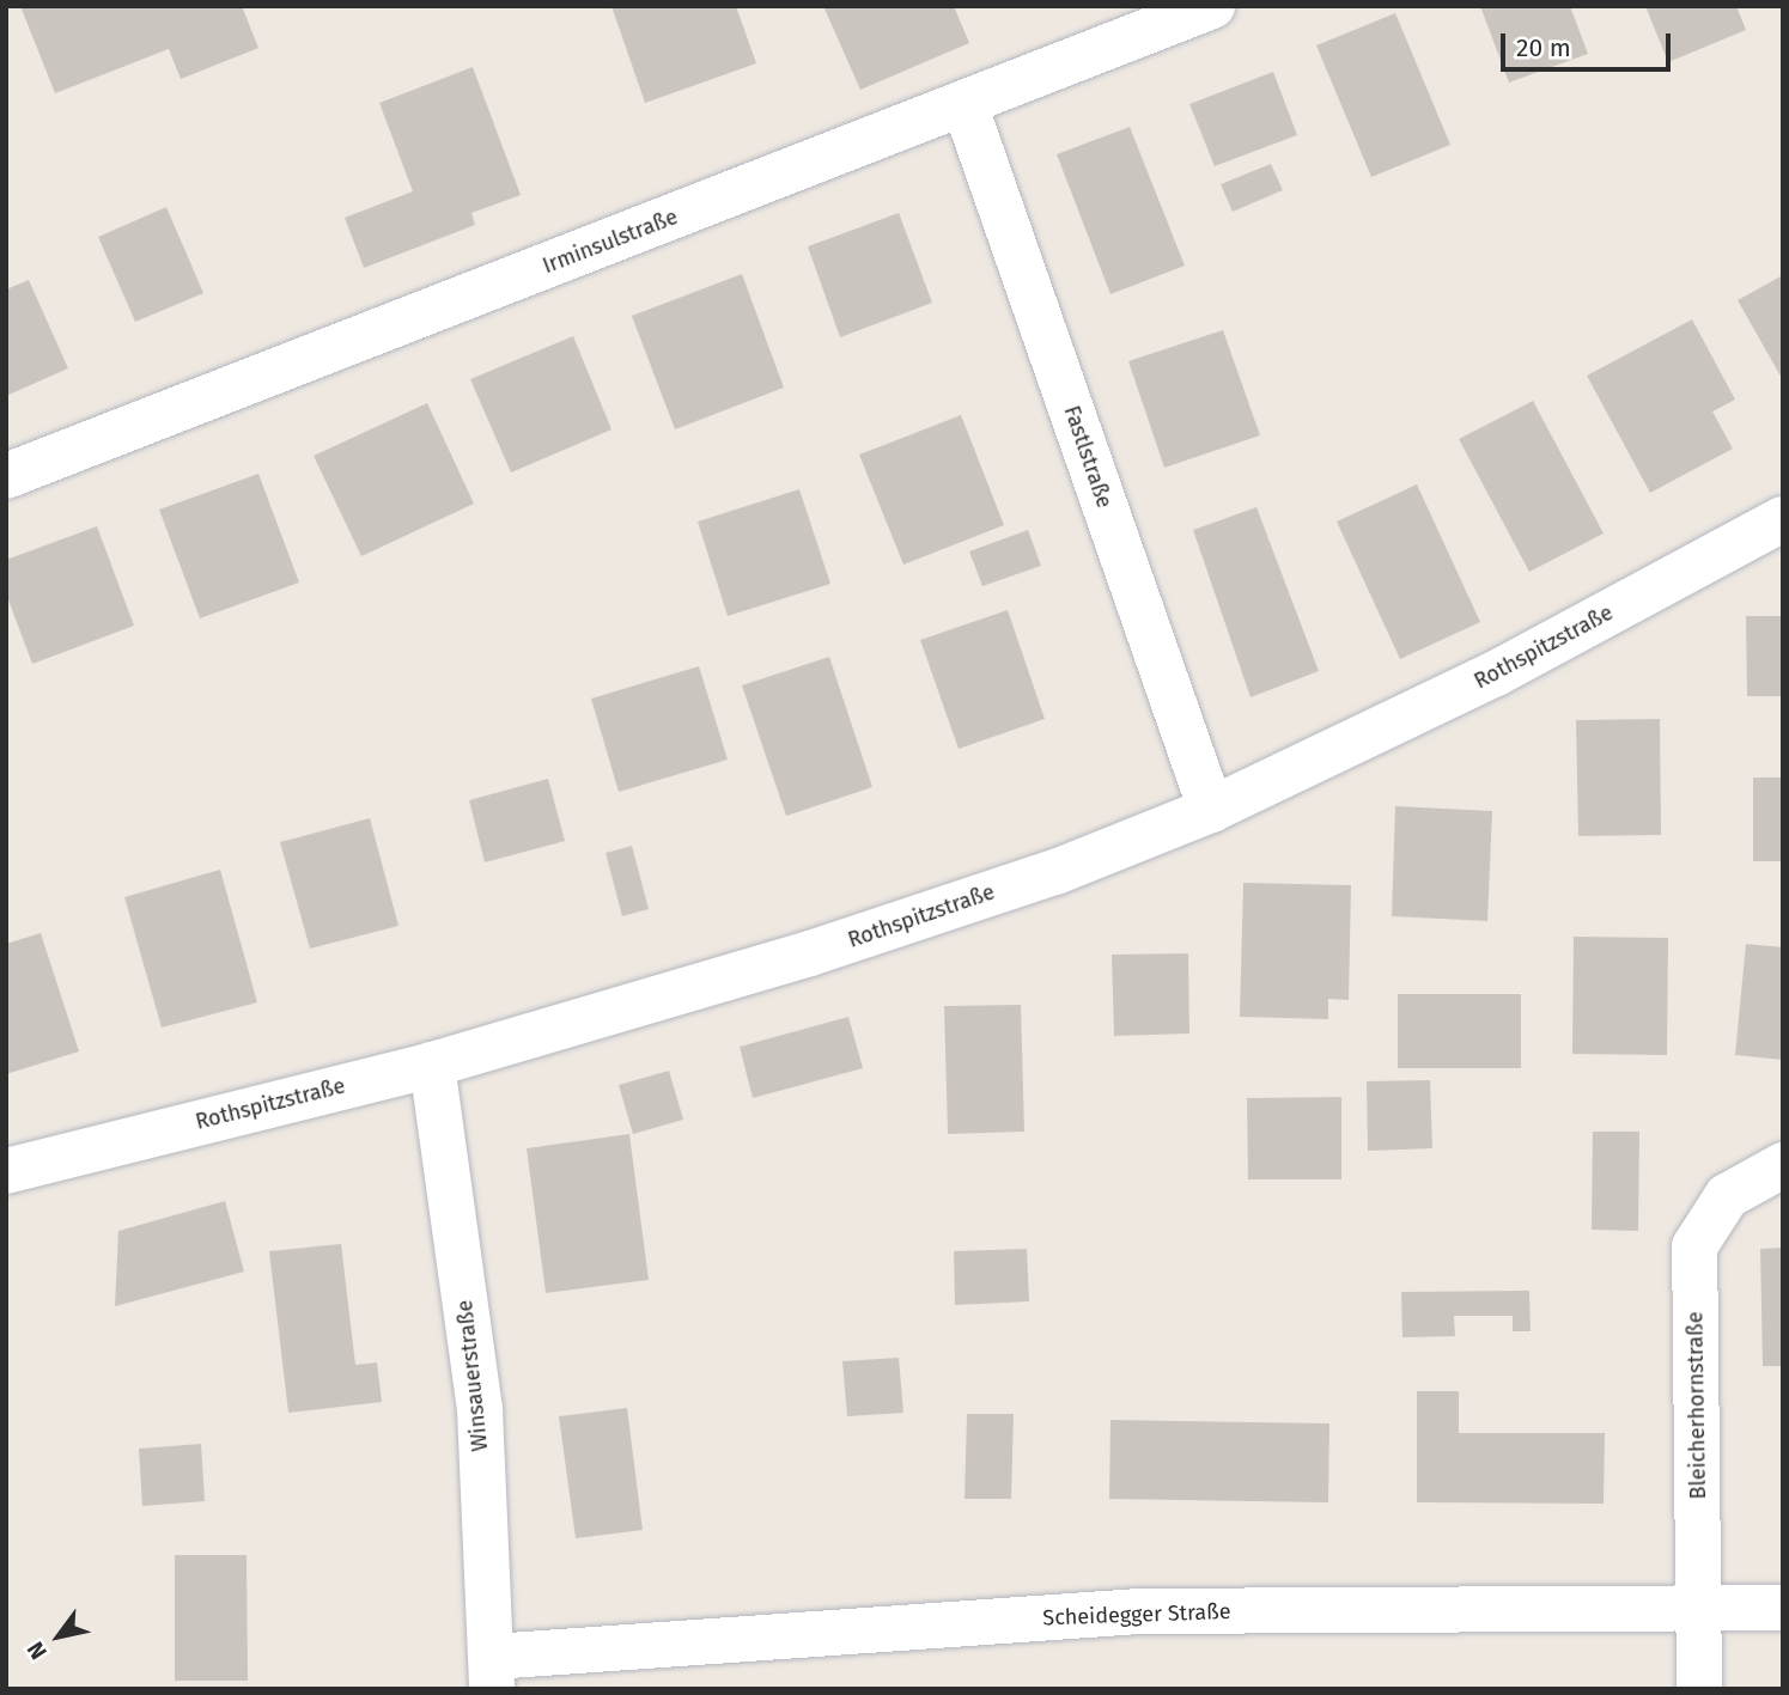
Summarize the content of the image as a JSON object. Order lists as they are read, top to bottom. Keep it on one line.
{"streets":{"street":["Irminsulstraße","Fastlstraße","Rothspitzstraße","Winsauerstraße","Bleicherhornstraße","Scheidegger Straße"]},"crossings":[["Irminsulstraße","Fastlstraße"],["Fastlstraße","Rothspitzstraße"],["Rothspitzstraße","Winsauerstraße"],["Winsauerstraße","Scheidegger Straße"],["Bleicherhornstraße","Scheidegger Straße"]],"scale_bar":"20 m","north":"bottom left"}
